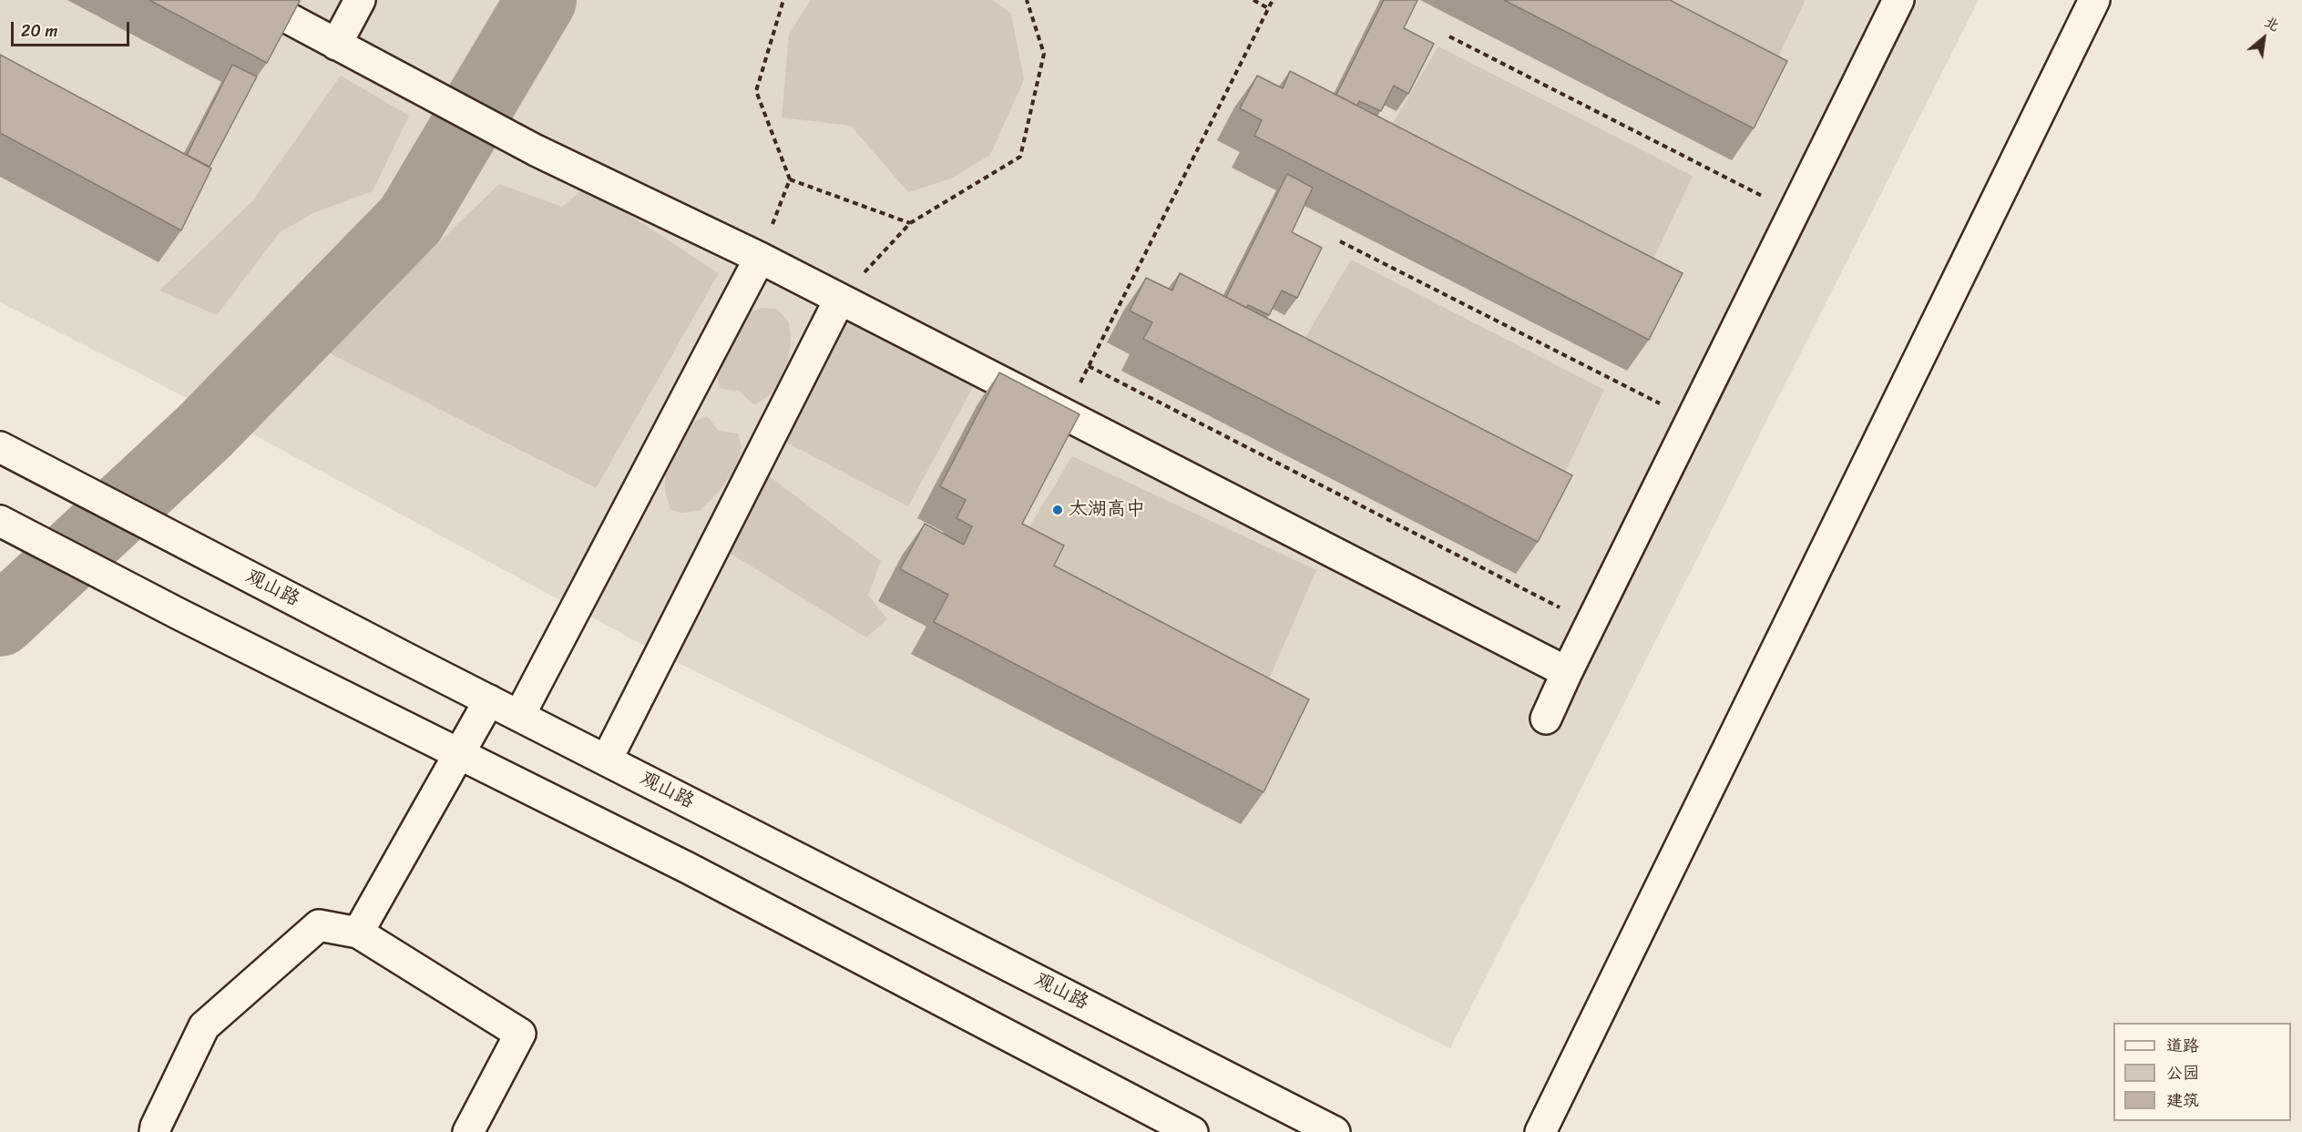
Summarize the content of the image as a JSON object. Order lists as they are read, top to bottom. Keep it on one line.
{"streets":{"street":["观山路"]},"places":["太湖高中"],"legend":["道路","公园","建筑"],"scale_bar":"20 m","north":"top right"}
